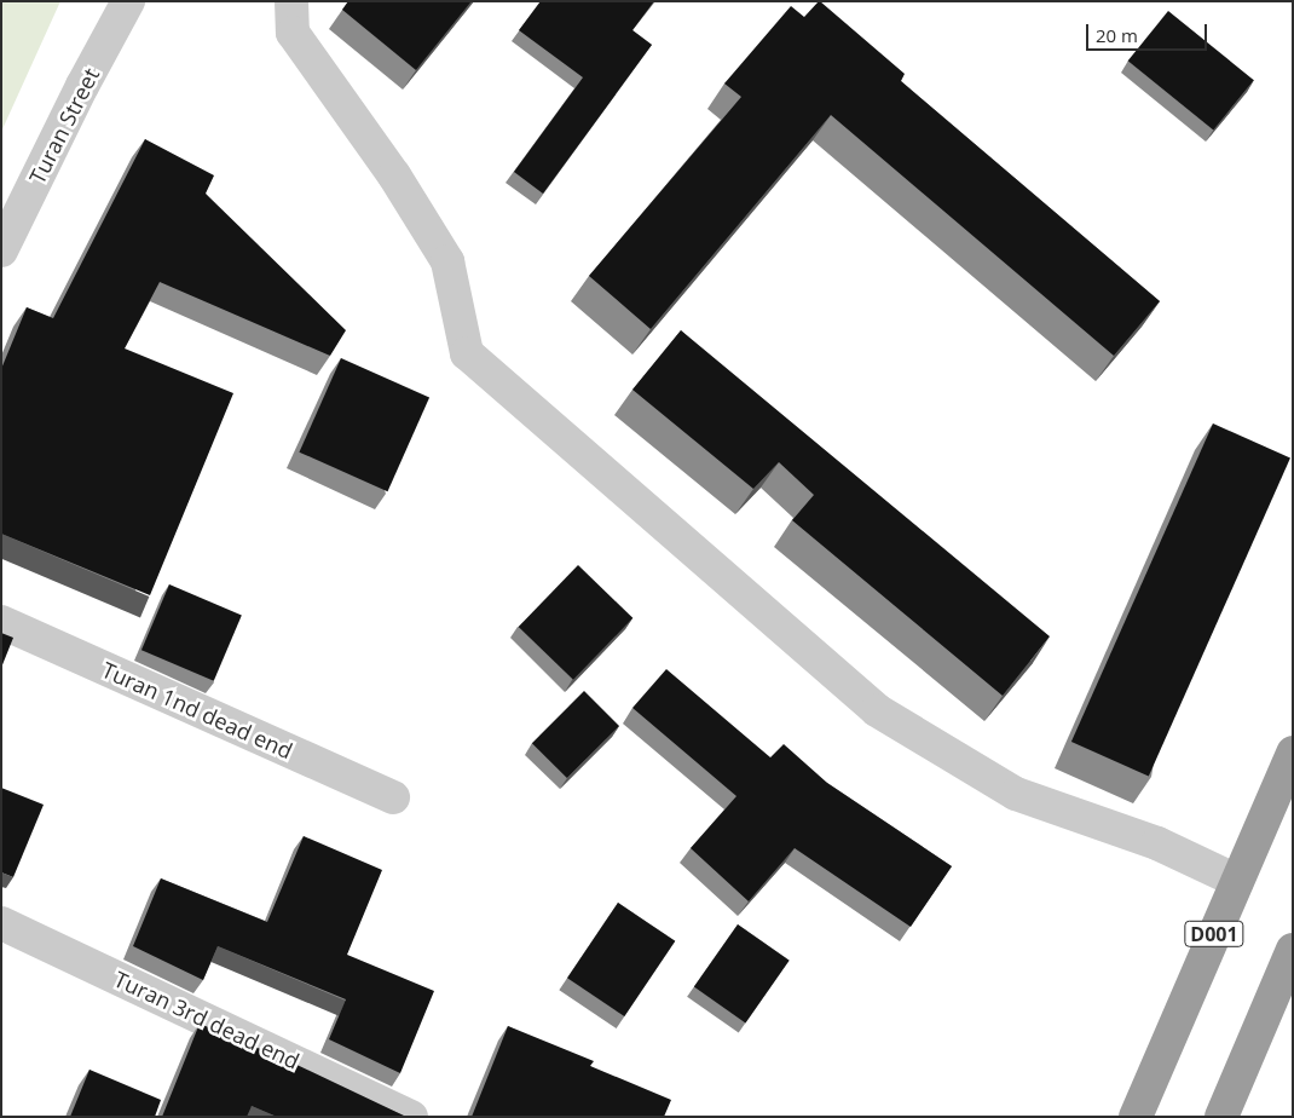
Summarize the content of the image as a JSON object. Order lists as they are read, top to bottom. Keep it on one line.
{"streets":{"highway":["D001"],"street":["Turan Street","Turаn 1nd dead end","Turan 3rd dead end"]},"scale_bar":"20 m"}
